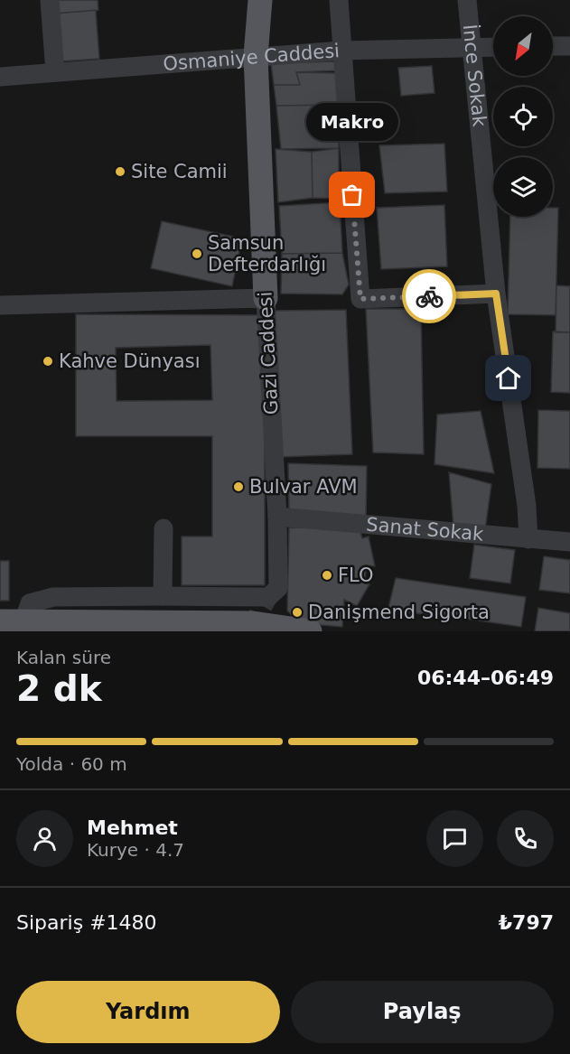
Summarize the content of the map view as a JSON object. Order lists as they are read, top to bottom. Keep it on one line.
{"streets":{"main road":["Gazi Caddesi"],"street":["Osmaniye Caddesi","İnce Sokak","Sanat Sokak"]},"crossings":[["Osmaniye Caddesi","İnce Sokak"],["Osmaniye Caddesi","Gazi Caddesi"],["İnce Sokak","Sanat Sokak"],["Gazi Caddesi","Sanat Sokak"]],"places":["Site Camii","Makro","Samsun Defterdarlığı","Kahve Dünyası","Bulvar AVM","FLO","Danişmend Sigorta"],"north":"bottom left","page":{"bubble":"Makro","heading":["2 dk","Kalan süre","06:44–06:49"],"panel":["Mehmet","Kurye · 4.7","Sipariş #1480","₺797"],"bar":"Yolda · 60 m","buttons":["Yardım","Paylaş"]}}
